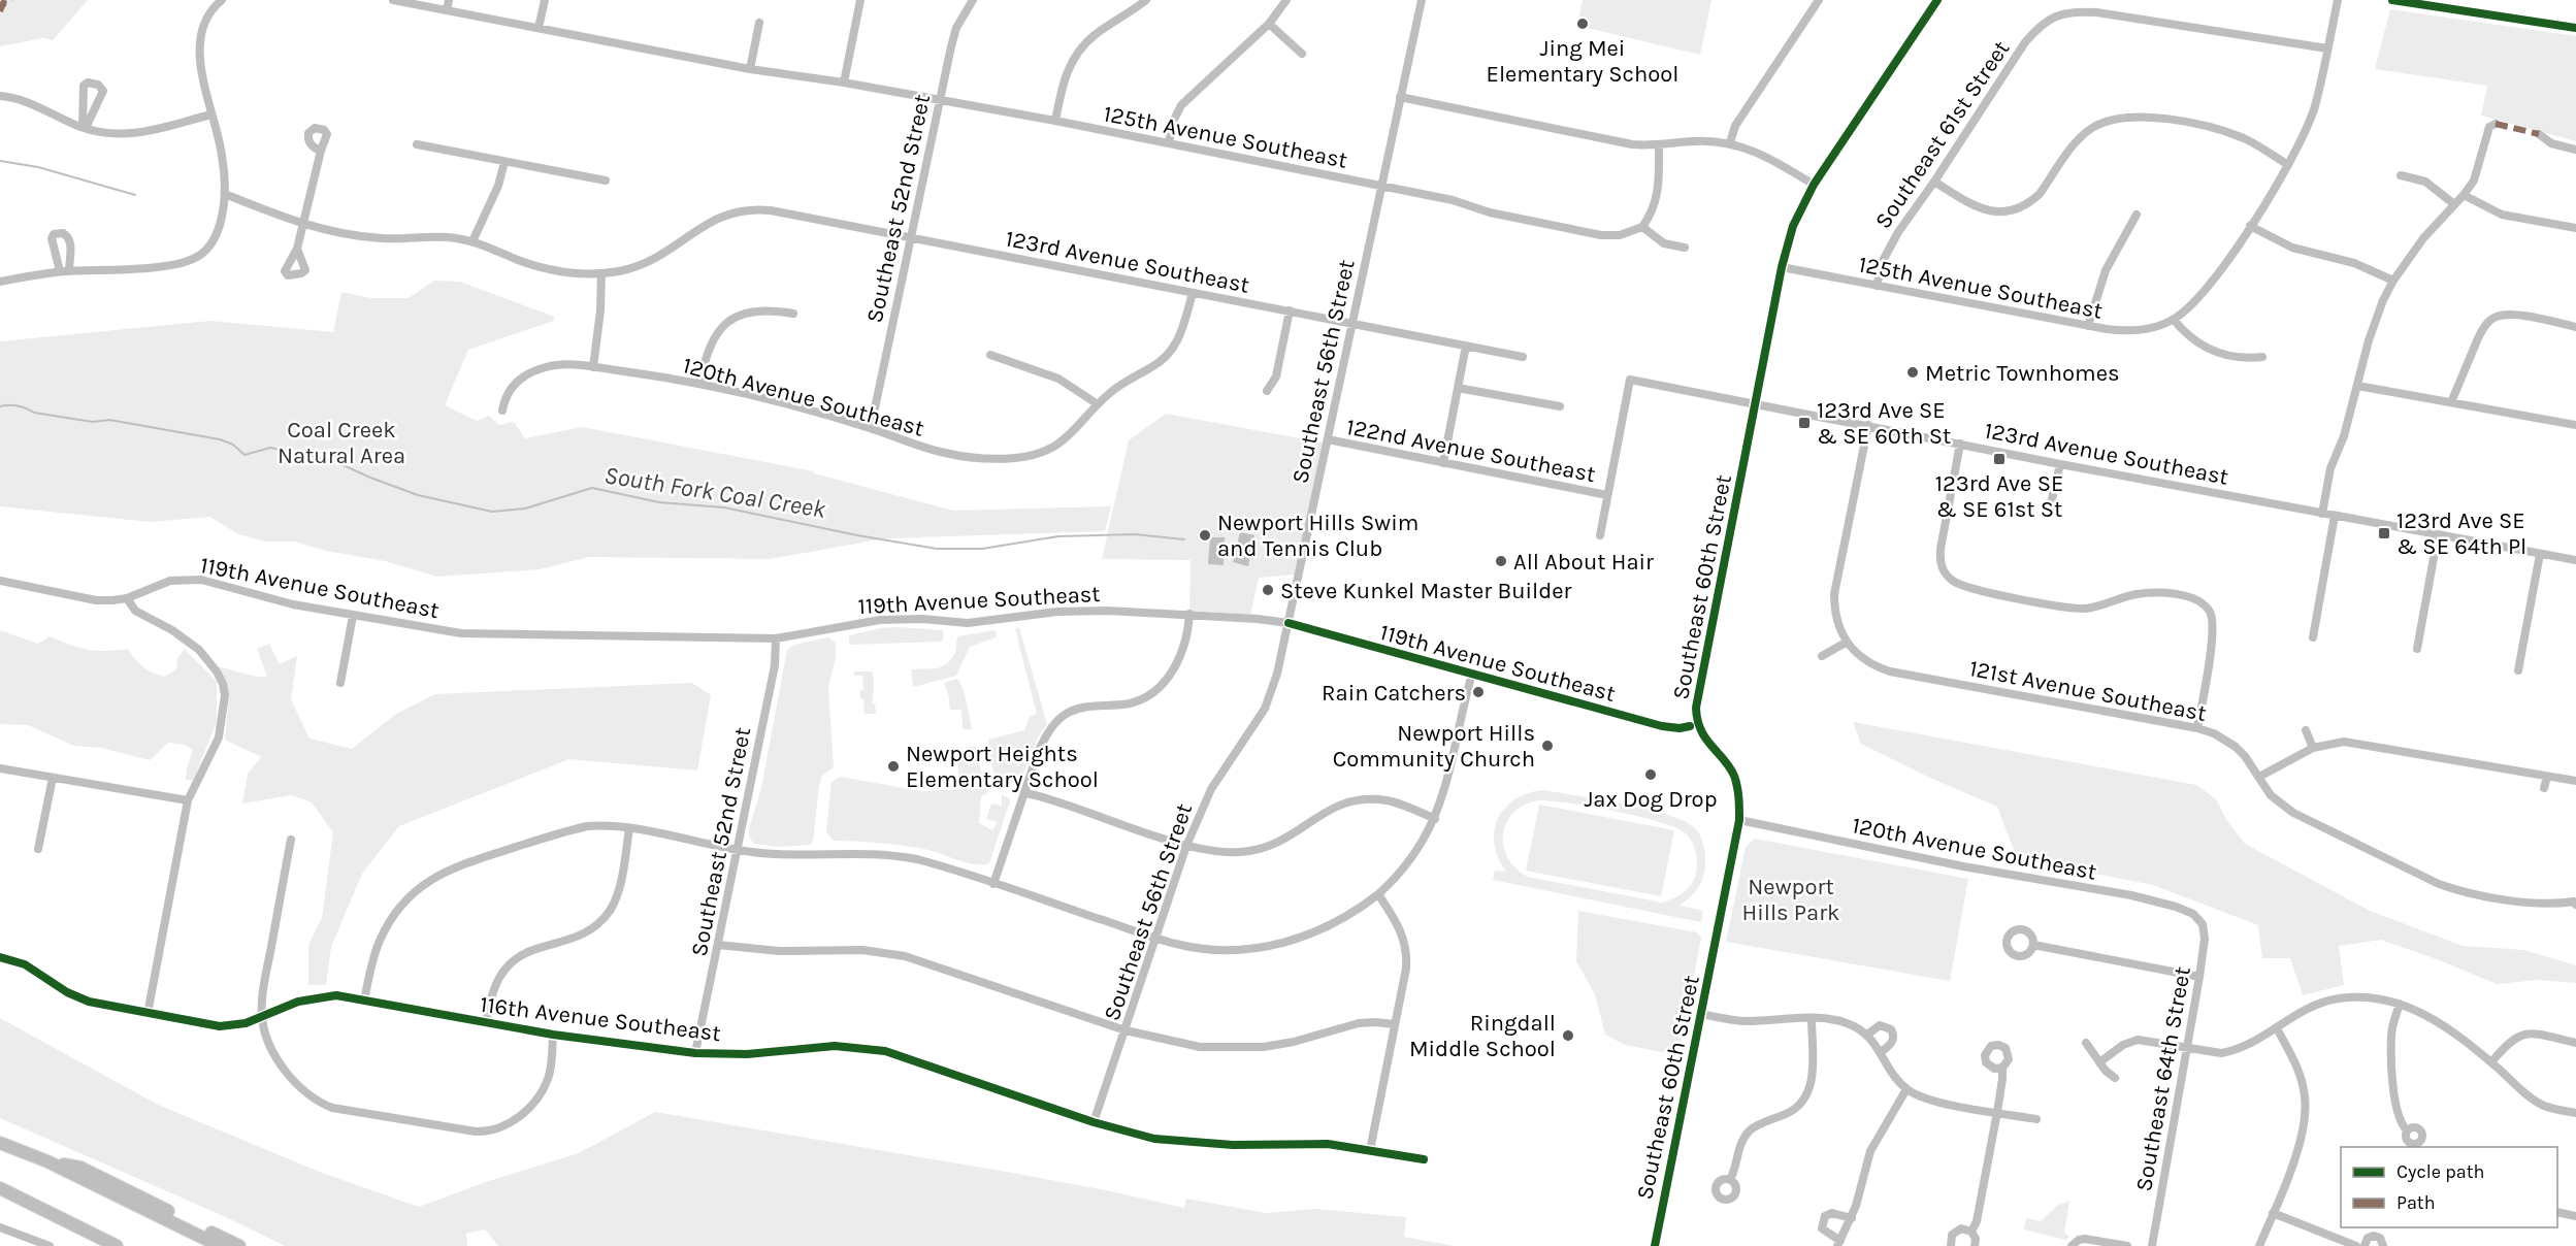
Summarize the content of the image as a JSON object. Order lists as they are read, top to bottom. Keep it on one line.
{"streets":{"street":["Southeast 61st Street","125th Avenue Southeast","Southeast 52nd Street","123rd Avenue Southeast","Southeast 56th Street","120th Avenue Southeast","122nd Avenue Southeast","119th Avenue Southeast","Southeast 60th Street","121st Avenue Southeast","116th Avenue Southeast","Southeast 64th Street"]},"crossings":[["Southeast 61st Street","125th Avenue Southeast"],["125th Avenue Southeast","Southeast 52nd Street"],["125th Avenue Southeast","Southeast 56th Street"],["125th Avenue Southeast","Southeast 60th Street"],["Southeast 52nd Street","123rd Avenue Southeast"],["Southeast 52nd Street","120th Avenue Southeast"],["Southeast 52nd Street","119th Avenue Southeast"],["Southeast 52nd Street","116th Avenue Southeast"],["123rd Avenue Southeast","Southeast 56th Street"],["123rd Avenue Southeast","120th Avenue Southeast"],["123rd Avenue Southeast","122nd Avenue Southeast"],["123rd Avenue Southeast","Southeast 60th Street"],["Southeast 56th Street","122nd Avenue Southeast"],["Southeast 56th Street","119th Avenue Southeast"],["Southeast 56th Street","116th Avenue Southeast"],["120th Avenue Southeast","Southeast 60th Street"],["120th Avenue Southeast","Southeast 64th Street"],["119th Avenue Southeast","Southeast 60th Street"]],"water":["South Fork Coal Creek"],"parks":["Coal Creek Natural Area","Newport Hills Park"],"places":{"other":["Jing Mei Elementary School","Metric Townhomes","Newport Hills Swim and Tennis Club","All About Hair","Steve Kunkel Master Builder","Rain Catchers","Newport Hills Community Church","Newport Heights Elementary School","Jax Dog Drop","Ringdall Middle School"],"transit":["123rd Ave SE & SE 60th St","123rd Ave SE & SE 61st St","123rd Ave SE & SE 64th Pl"]},"legend":["Cycle path","Path"]}
